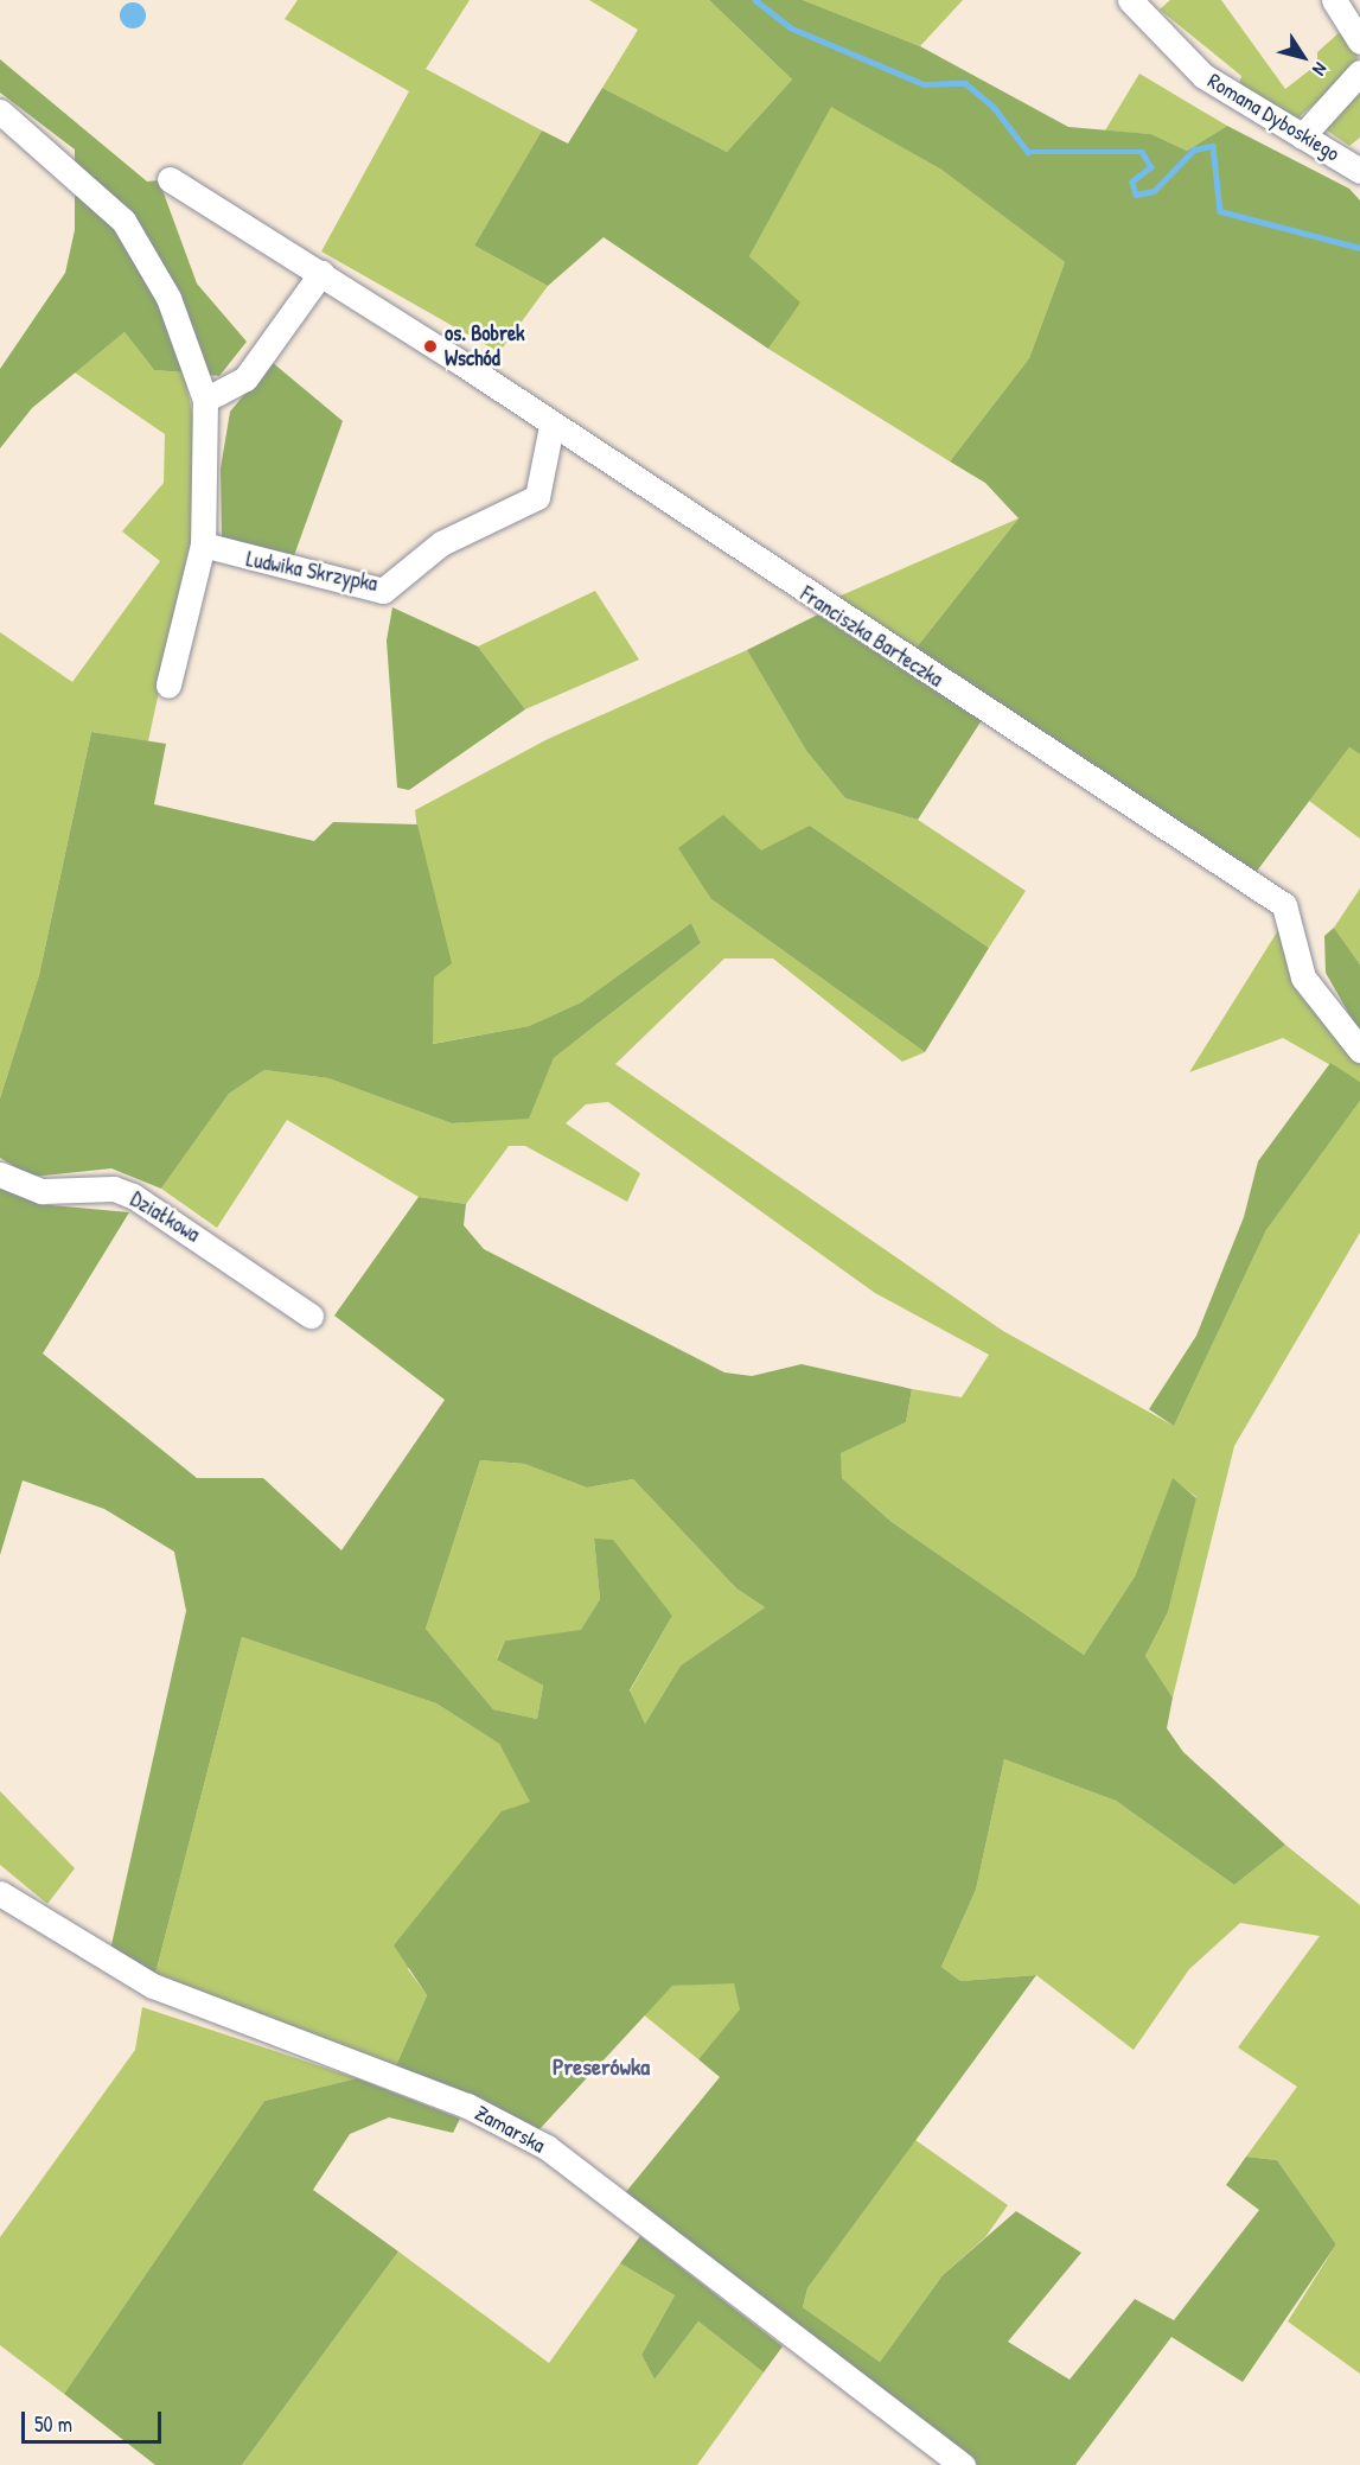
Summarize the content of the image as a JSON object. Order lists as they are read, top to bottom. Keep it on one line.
{"streets":{"street":["Romana Dyboskiego","Ludwika Skrzypka","Franciszka Barteczka","Działkowa","Zamarska"]},"crossings":[["Ludwika Skrzypka","Franciszka Barteczka"]],"districts":["Preserówka"],"places":["os. Bobrek Wschód"],"scale_bar":"50 m","north":"bottom right"}
